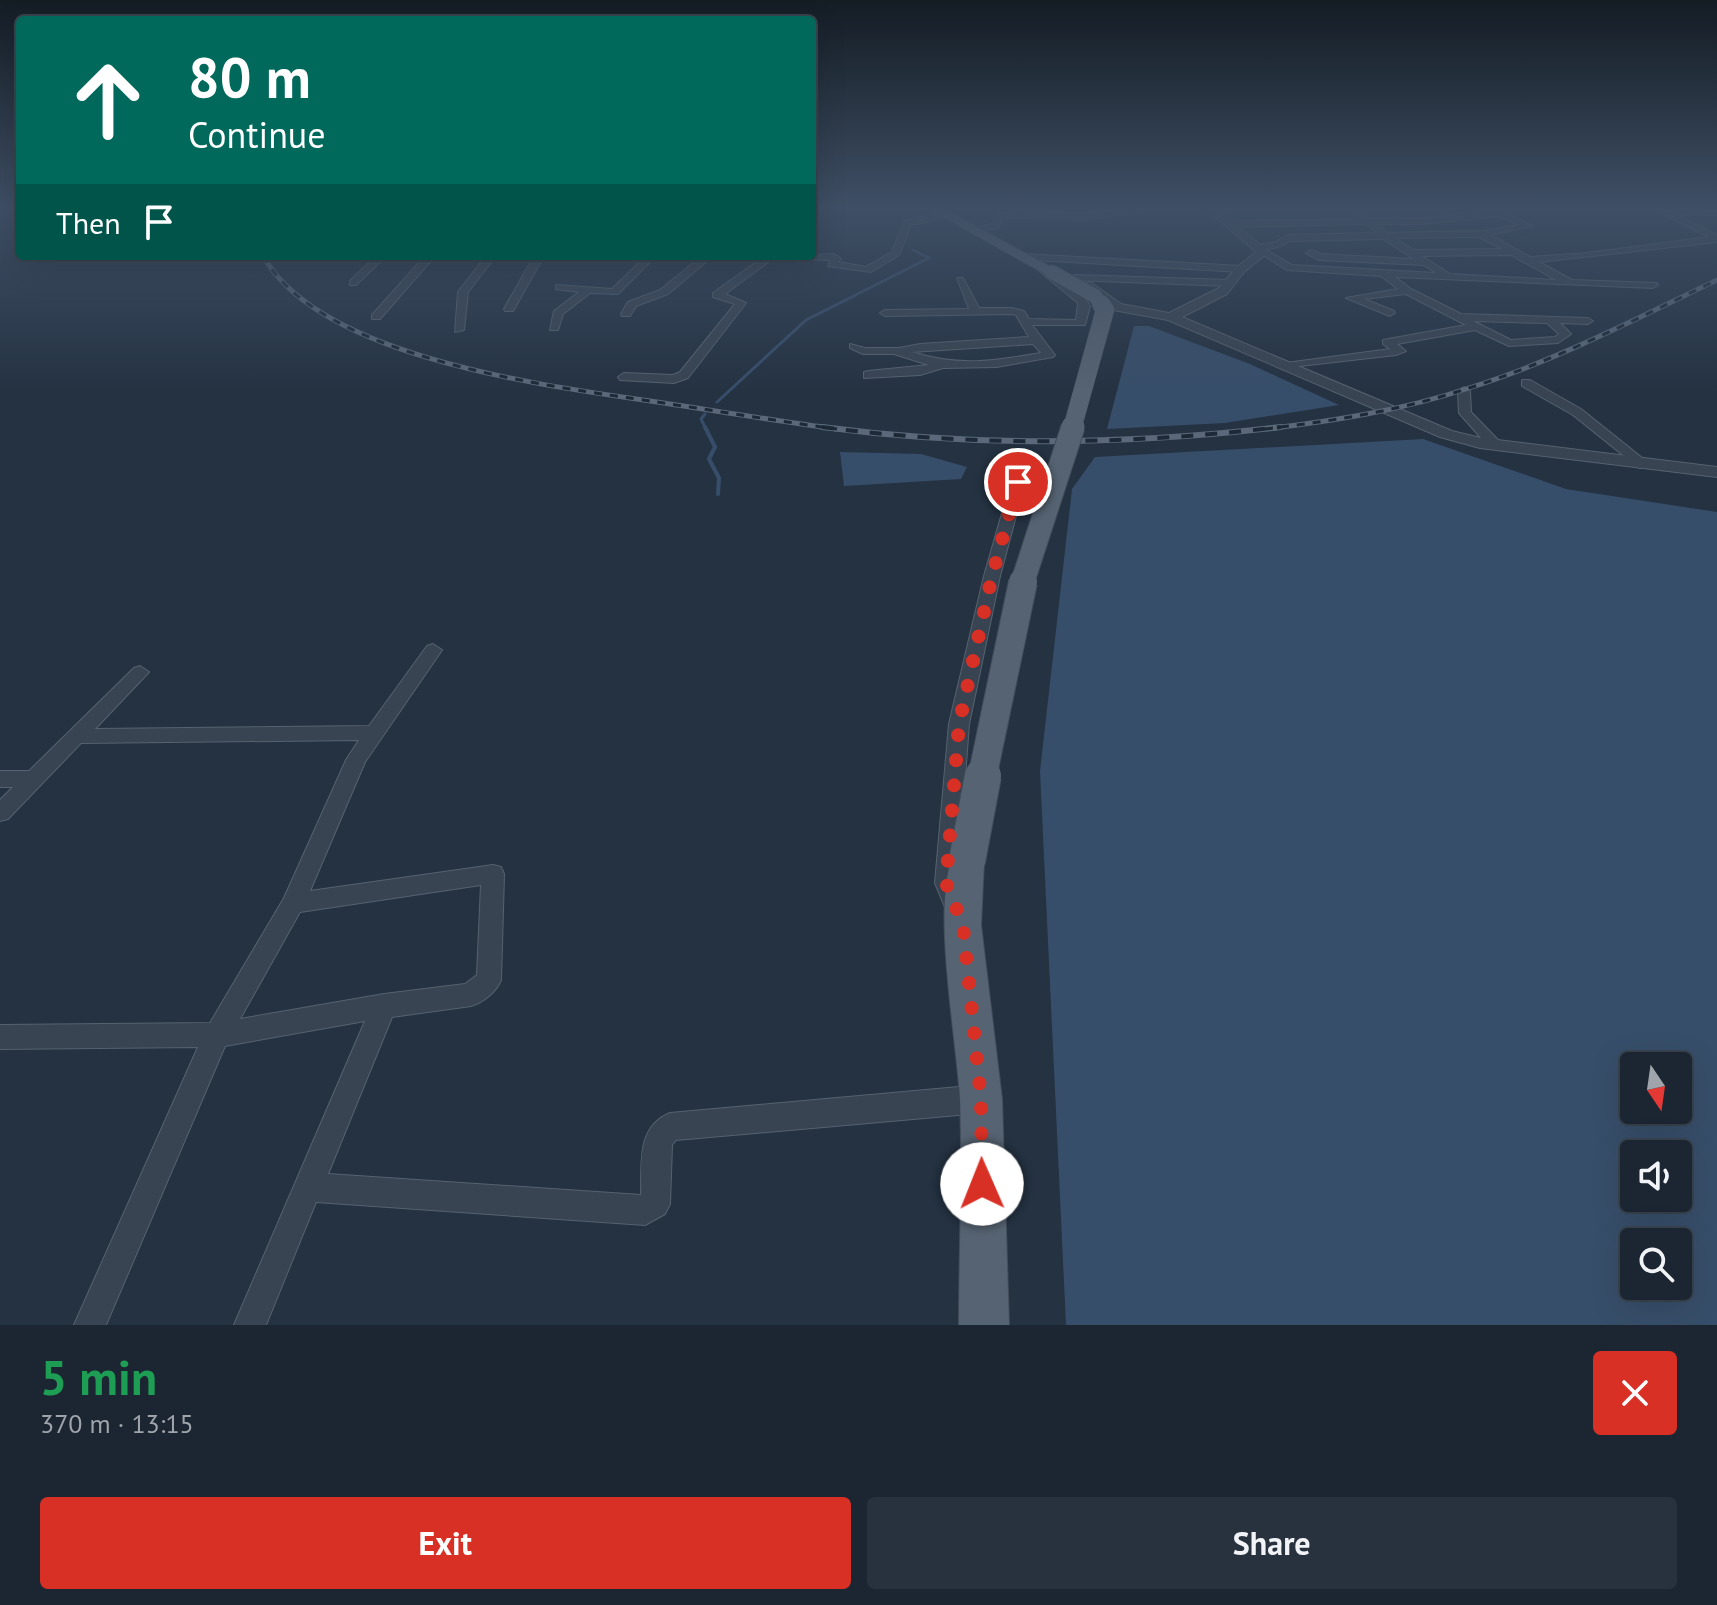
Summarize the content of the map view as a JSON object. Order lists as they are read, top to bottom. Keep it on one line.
{"north":"bottom","page":{"turn":["80 m","Continue"],"then":"Then","heading":["5 min","370 m · 13:15"],"buttons":["Exit","Share"]}}
